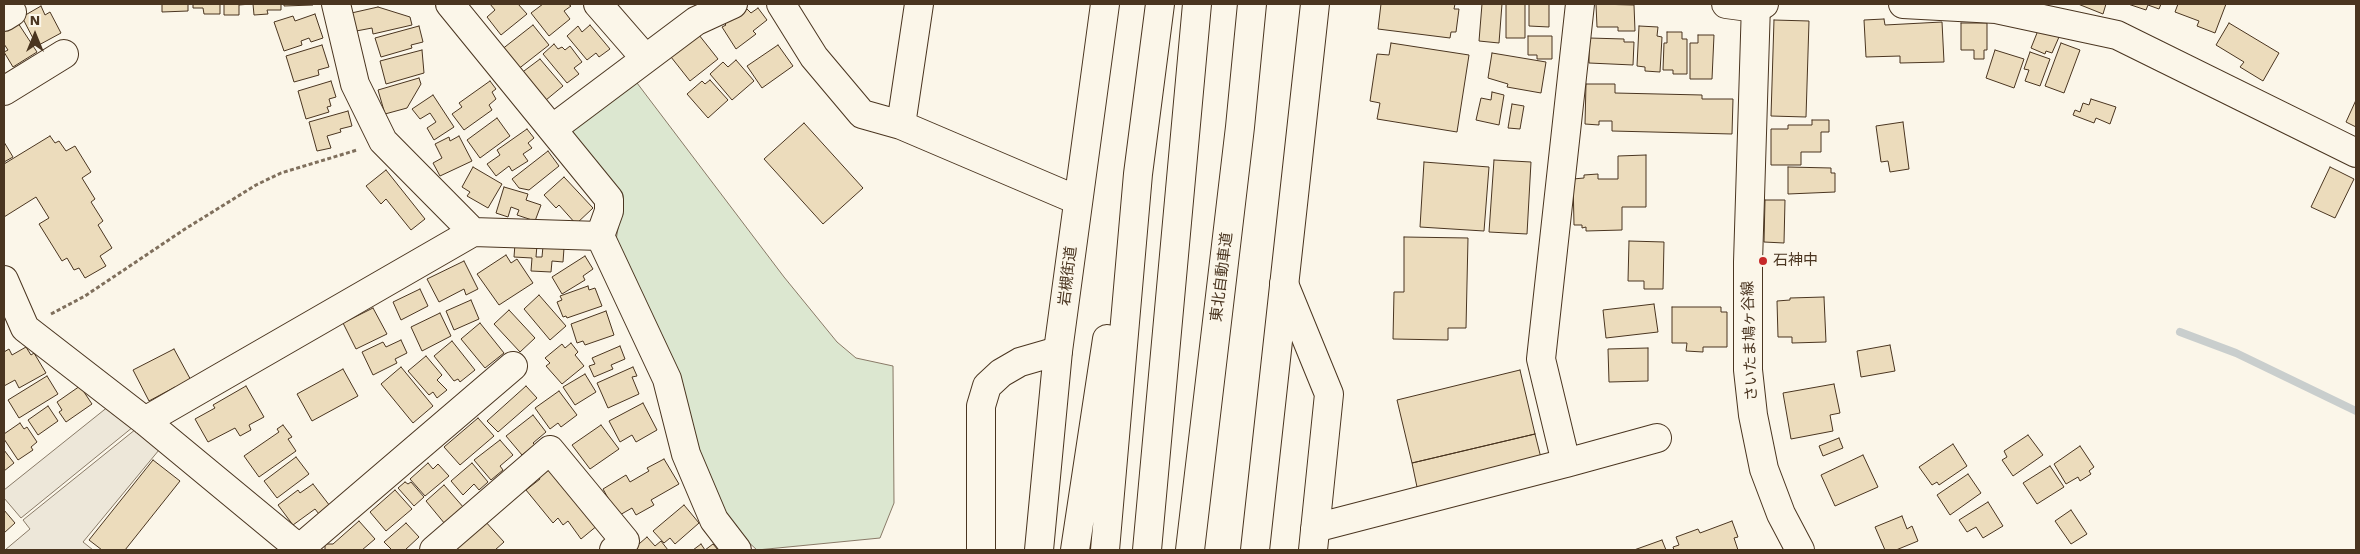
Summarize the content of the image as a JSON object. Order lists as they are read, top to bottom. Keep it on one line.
{"streets":{"main road":["岩槻街道","東北自動車道","さいたま鳩ヶ谷線"]},"places":["石神中"],"north":"top"}
